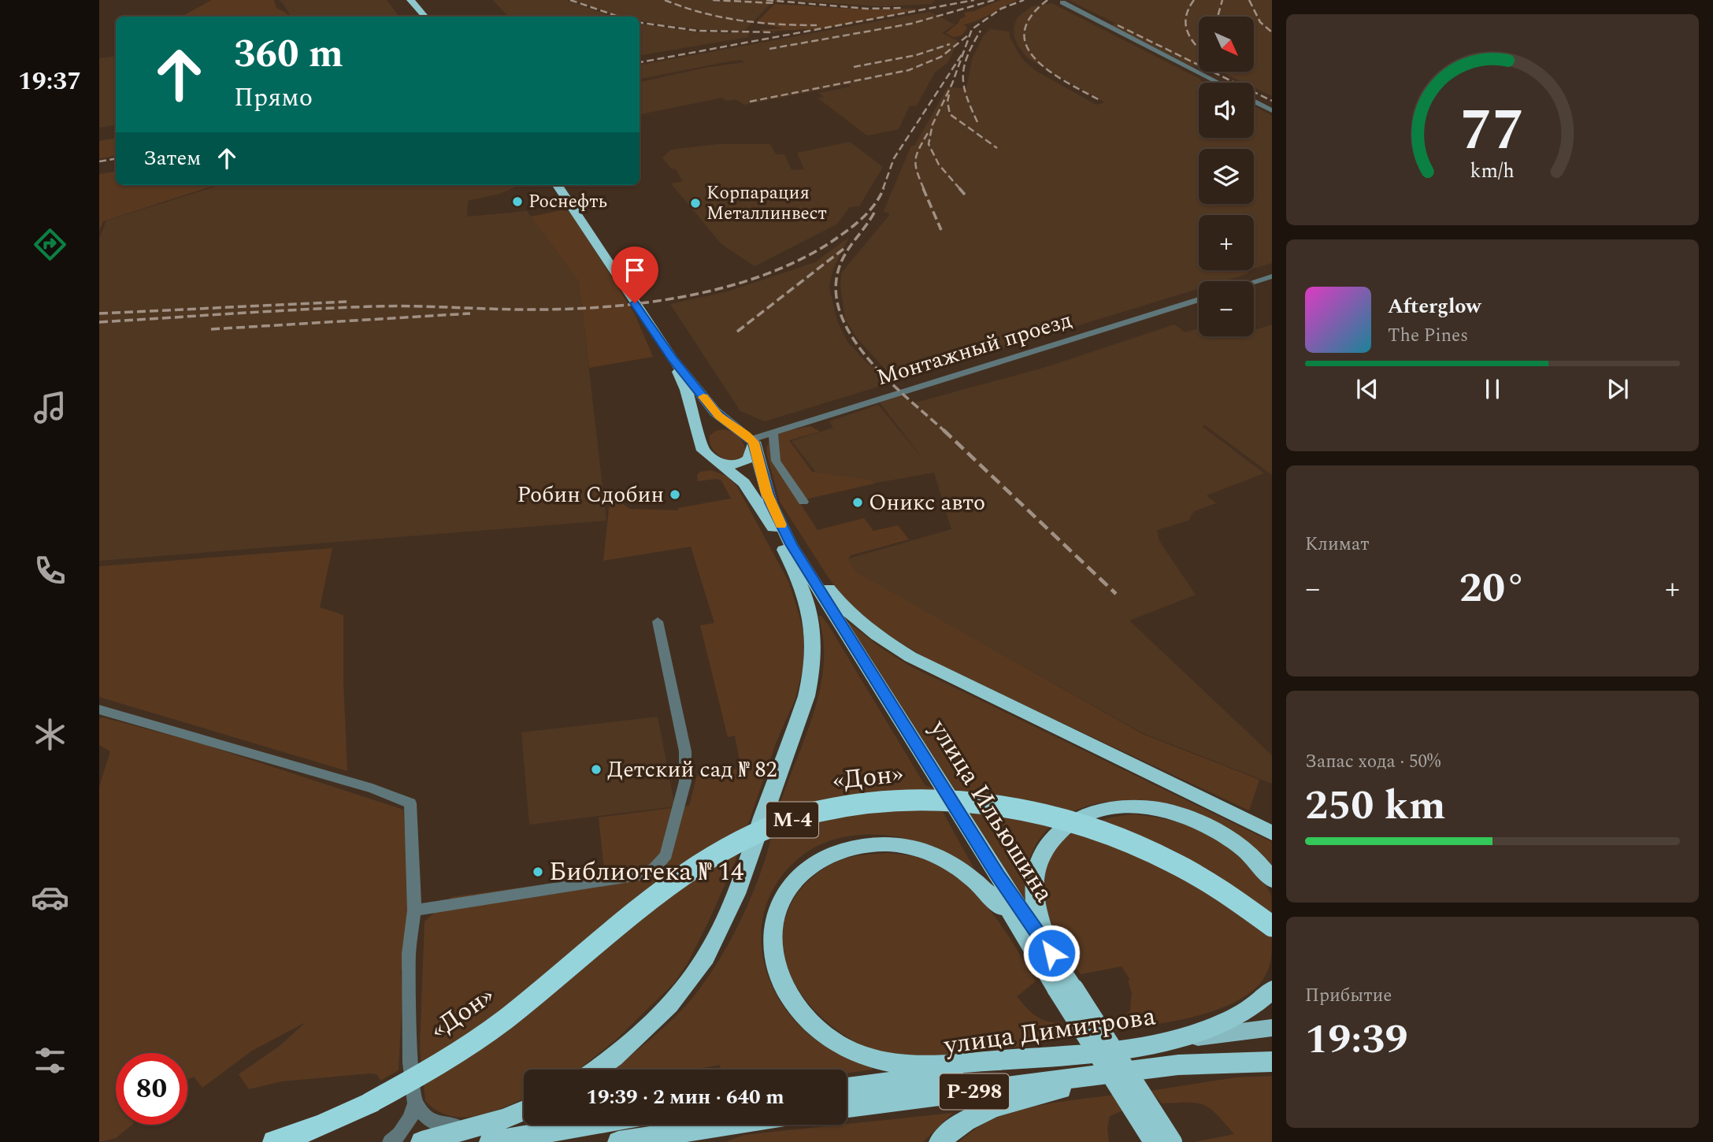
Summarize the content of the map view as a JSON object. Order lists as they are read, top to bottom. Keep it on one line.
{"streets":{"highway":["«Дон»","улица Ильюшина","М-4","улица Димитрова","Р-298"],"street":["Монтажный проезд"]},"places":["Роснефть","Kорпарация Металлинвест","Робин Сдобин","Оникс авто","Детский сад № 82","Библиотека № 14"],"north":"bottom right","page":{"tabs":"19:37","map_buttons":["+","−"],"turn":["360 m","Прямо"],"then":"Затем","song":["Afterglow","The Pines"],"tile":["Климат",["Запас хода · 50%","250 km"],["Прибытие","19:39"]],"heat":["−","20°","+"],"limit":"80","trip":"19:39 · 2 мин · 640 m","gauge":["77","km/h"]}}
